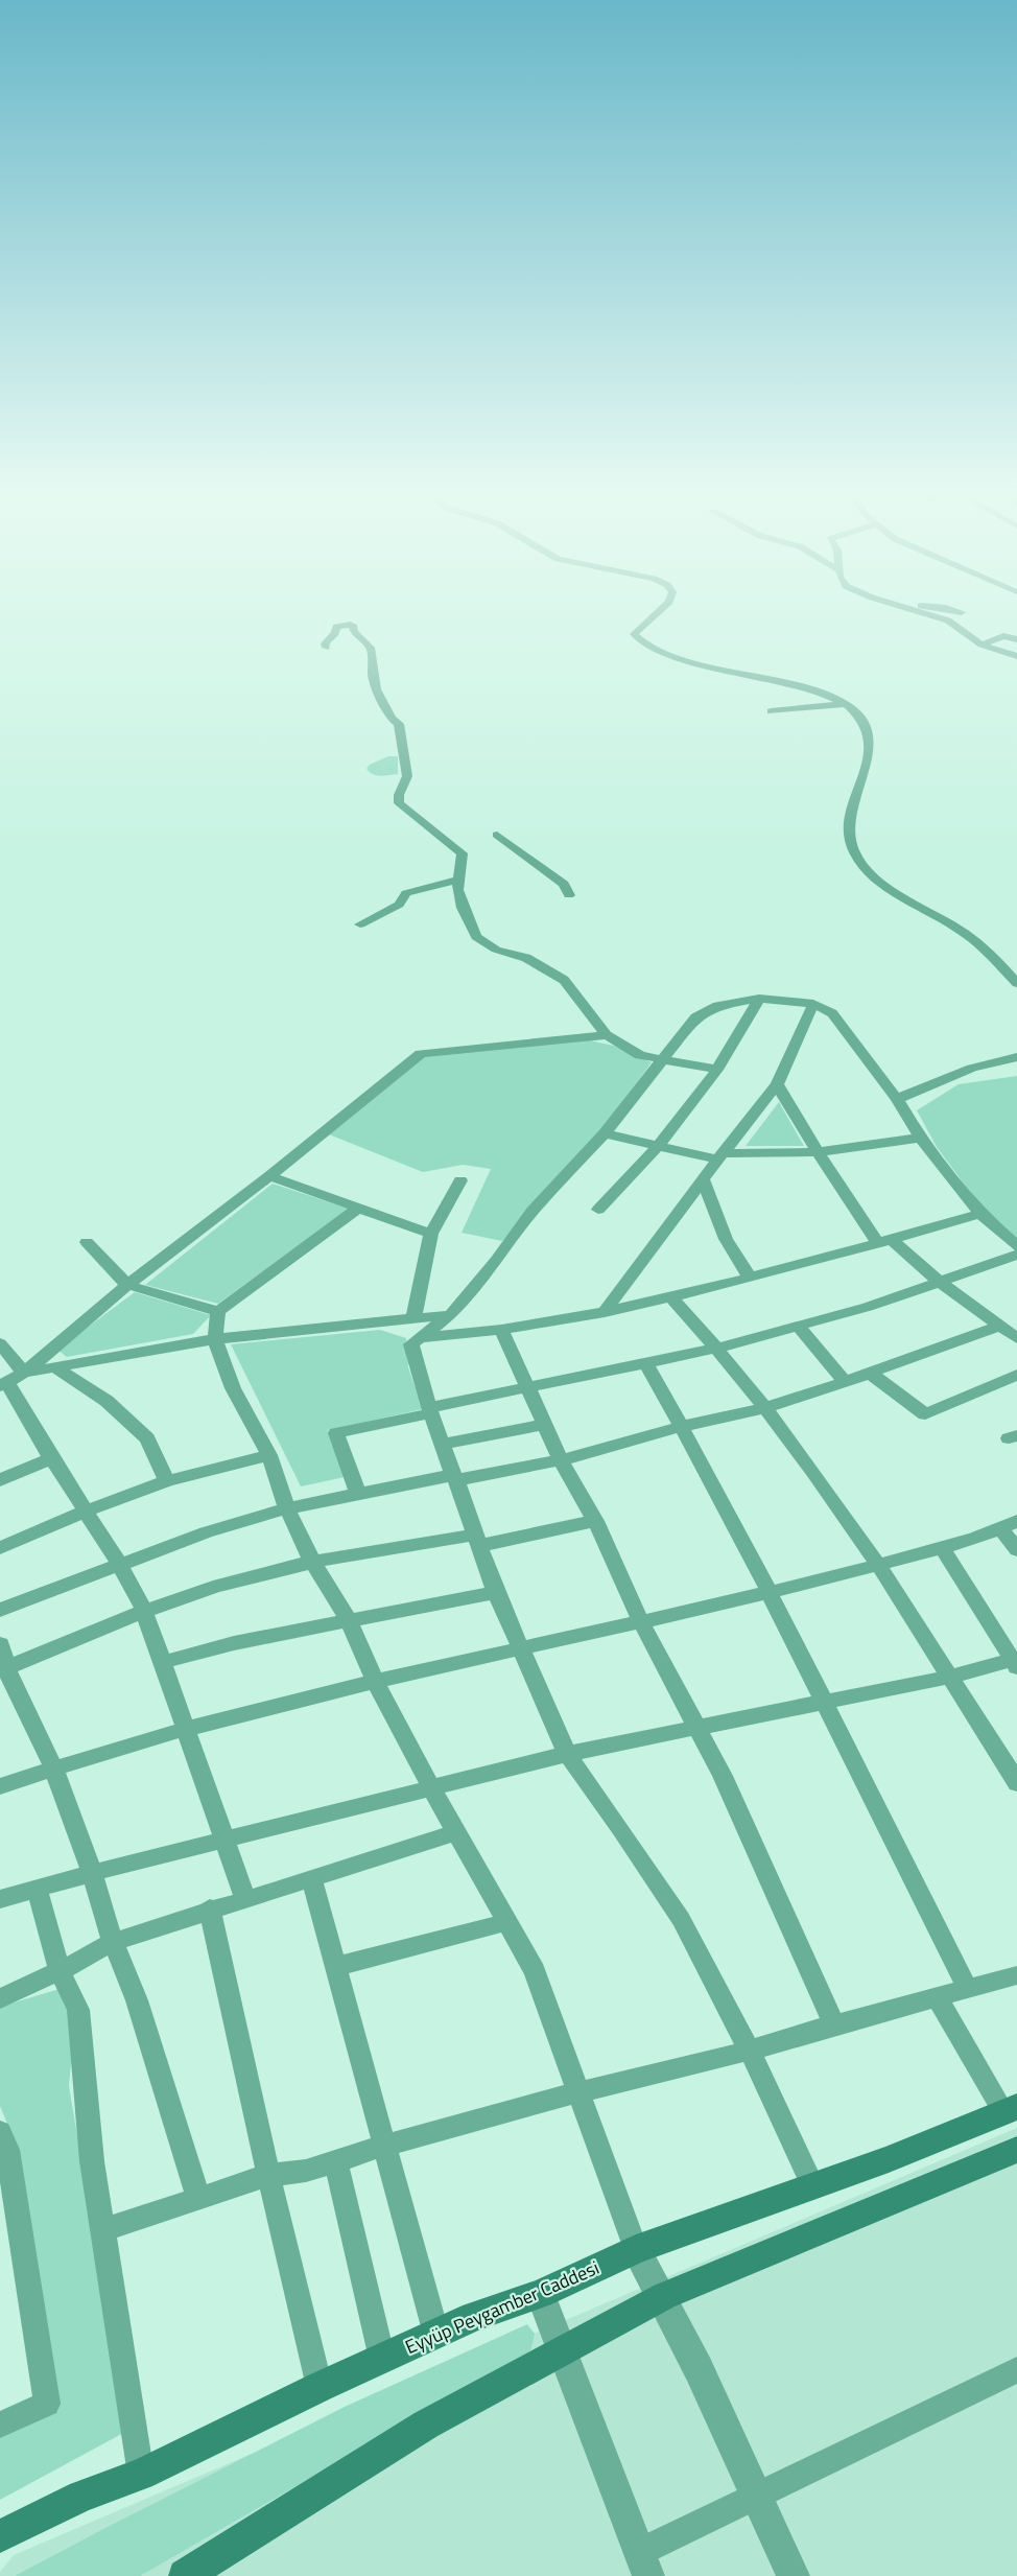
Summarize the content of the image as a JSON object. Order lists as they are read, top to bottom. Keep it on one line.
{"streets":{"main road":["Eyyüp Peygamber Caddesi"]}}
